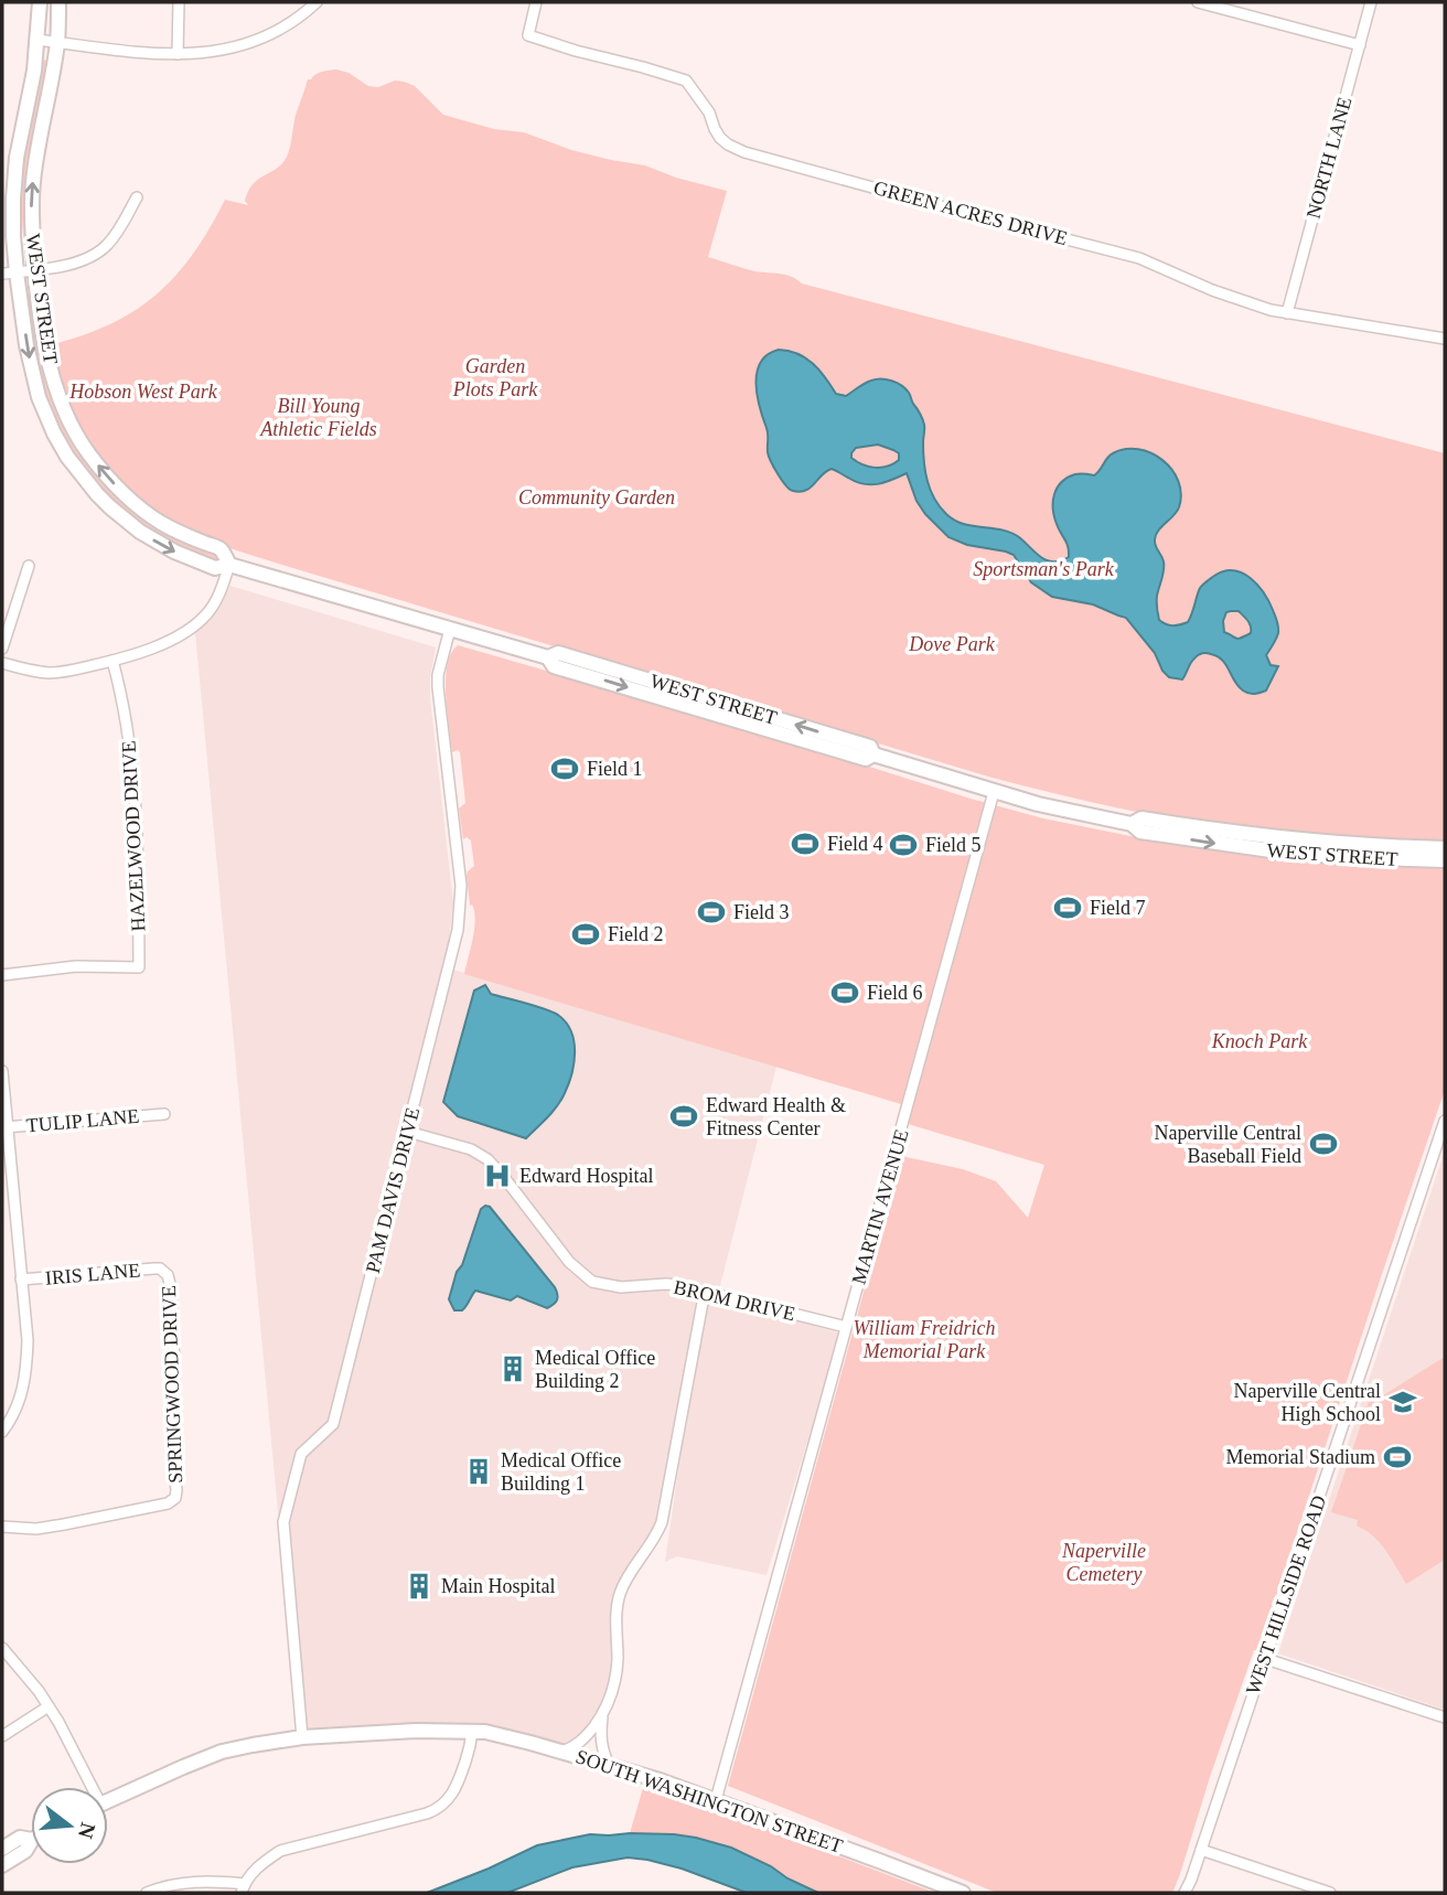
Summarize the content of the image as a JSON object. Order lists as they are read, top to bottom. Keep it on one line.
{"streets":{"street":["NORTH LANE","GREEN ACRES DRIVE","WEST STREET","HAZELWOOD DRIVE","TULIP LANE","PAM DAVIS DRIVE","MARTIN AVENUE","IRIS LANE","BROM DRIVE","SPRINGWOOD DRIVE","WEST HILLSIDE ROAD","SOUTH WASHINGTON STREET"]},"crossings":[["NORTH LANE","GREEN ACRES DRIVE"],["WEST STREET","PAM DAVIS DRIVE"],["WEST STREET","MARTIN AVENUE"],["PAM DAVIS DRIVE","BROM DRIVE"],["PAM DAVIS DRIVE","SOUTH WASHINGTON STREET"],["MARTIN AVENUE","BROM DRIVE"],["MARTIN AVENUE","SOUTH WASHINGTON STREET"],["IRIS LANE","SPRINGWOOD DRIVE"]],"parks":["Garden Plots Park","Hobson West Park","Bill Young Athletic Fields","Community Garden","Sportsman's Park","Dove Park","Knoch Park","William Freidrich Memorial Park","Naperville Cemetery"],"places":{"sports":["Field 1","Field 4","Field 5","Field 7","Field 3","Field 2","Field 6","Edward Health & Fitness Center","Naperville Central Baseball Field","Memorial Stadium"],"hospital":["Edward Hospital"],"building":["Medical Office Building 2","Medical Office Building 1","Main Hospital"],"school or university":["Naperville Central High School"]},"north":"right"}
